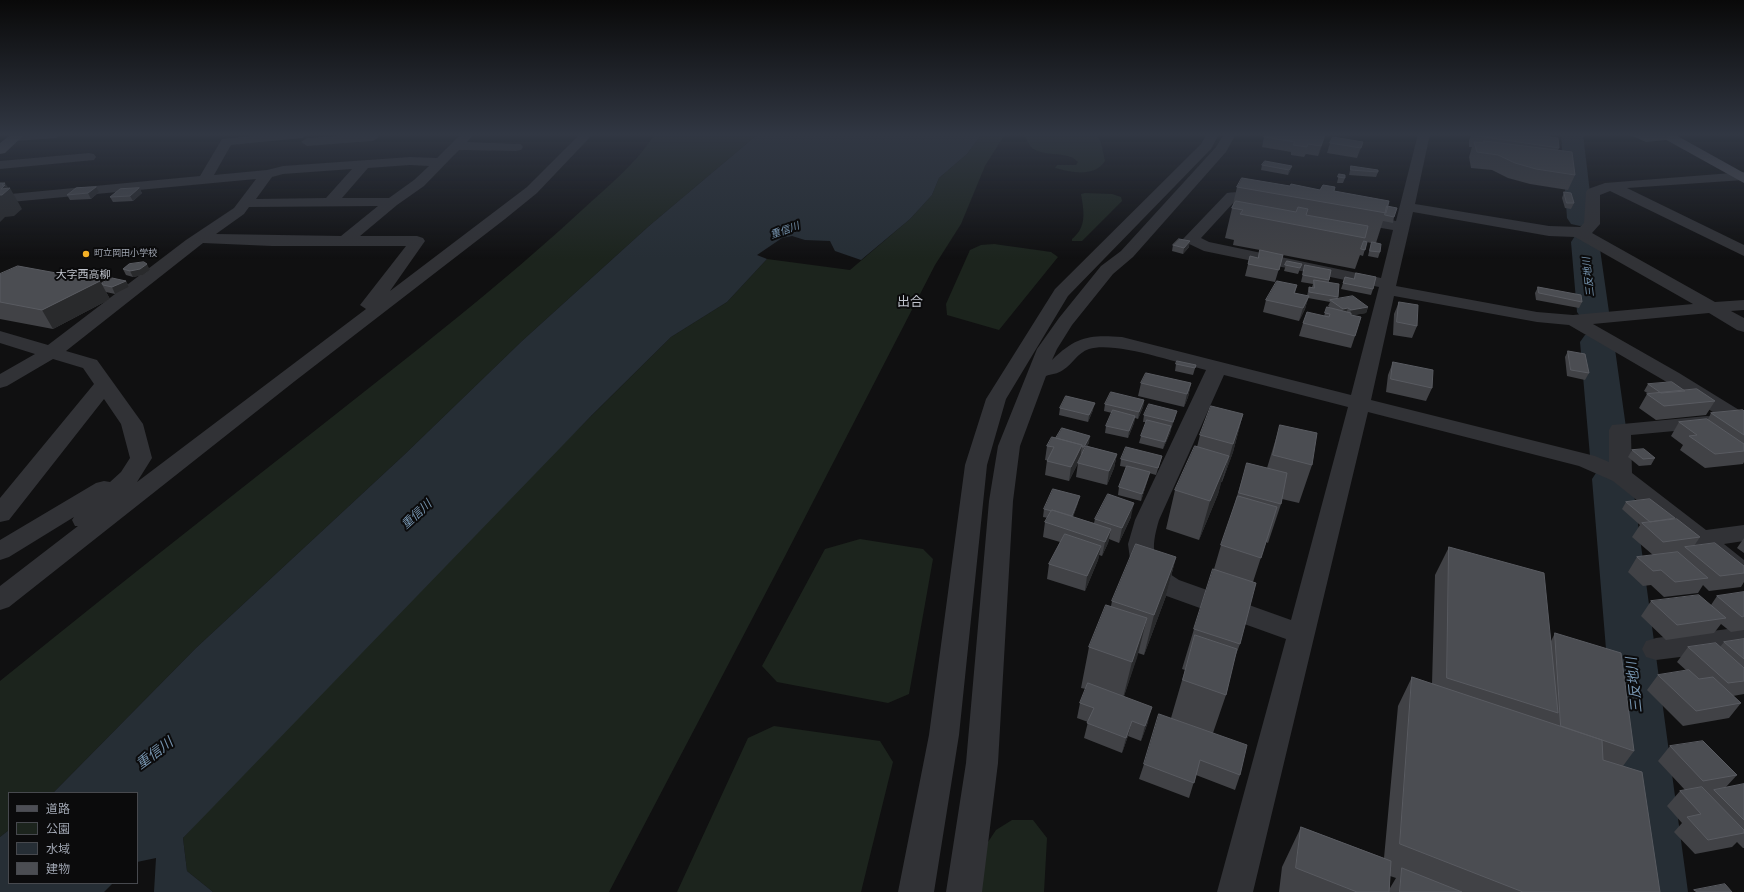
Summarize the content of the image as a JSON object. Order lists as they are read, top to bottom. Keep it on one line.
{"districts":["大字西高柳","出合"],"water":["重信川","三反地川"],"places":["町立岡田小学校"],"legend":["道路","公園","水域","建物"]}
